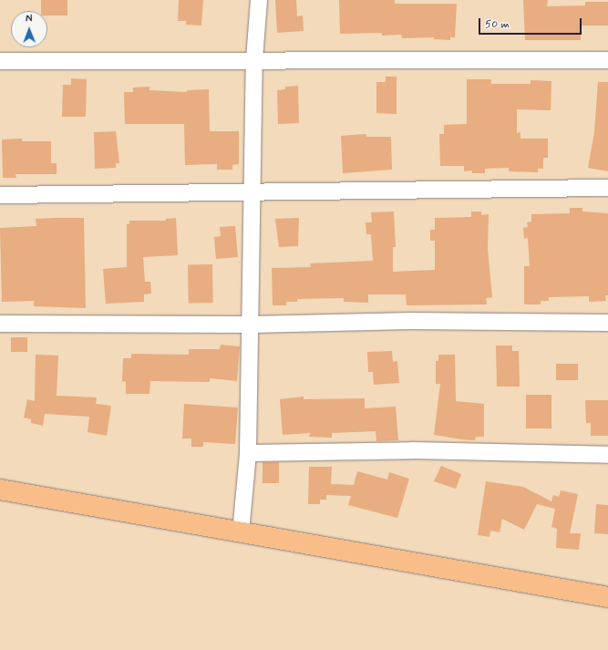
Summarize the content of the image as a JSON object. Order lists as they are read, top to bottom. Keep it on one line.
{"scale_bar":"50 m","north":"top"}
